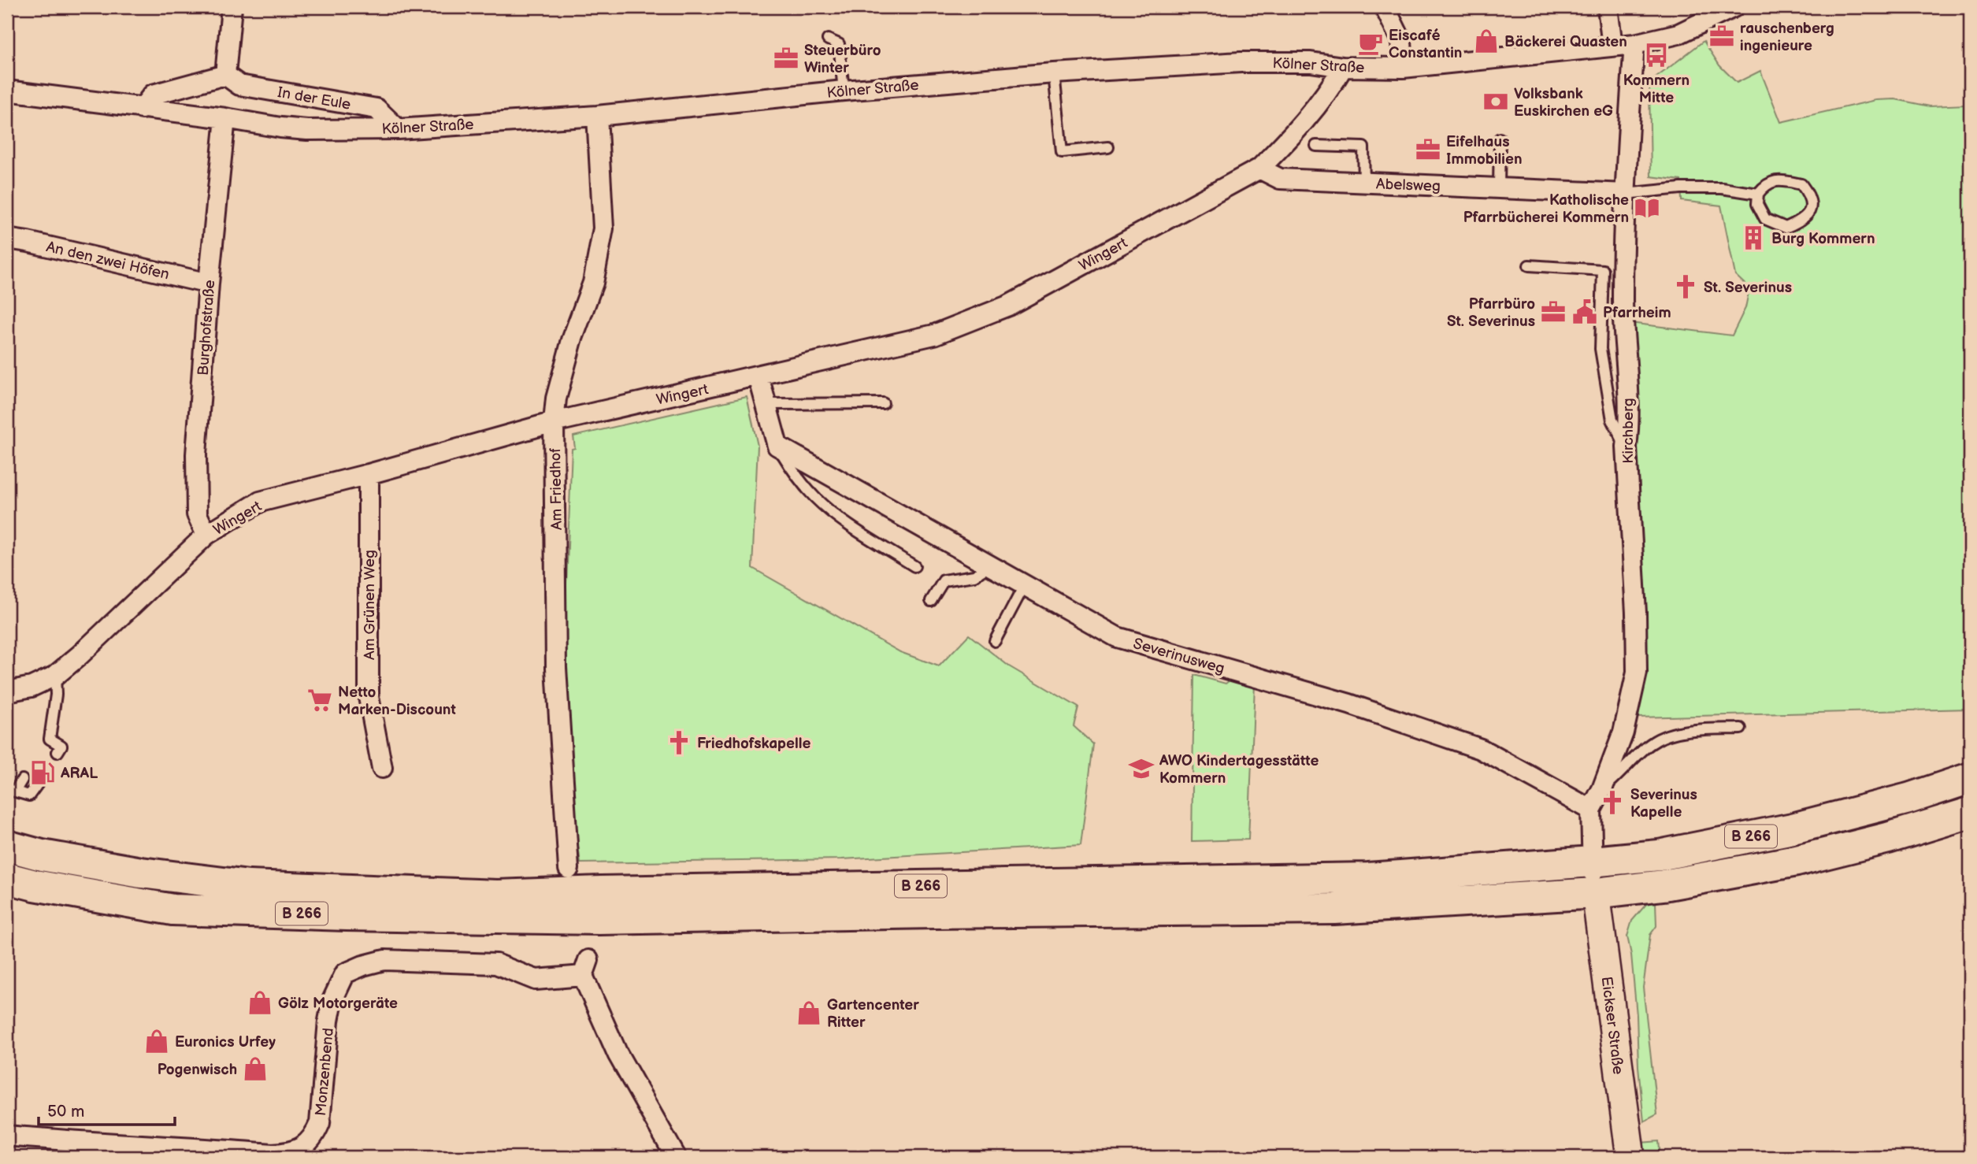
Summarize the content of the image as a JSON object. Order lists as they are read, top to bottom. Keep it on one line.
{"streets":{"main road":["B 266"],"street":["Kölner Straße","In der Eule","Abelsweg","Wingert","An den zwei Höfen","Burghofstraße","Kirchberg","Am Friedhof","Am Grünen Weg","Severinusweg","Eickser Straße","Monzenbend"]},"crossings":[["Kölner Straße","In der Eule"],["Kölner Straße","Wingert"],["Kölner Straße","Burghofstraße"],["Kölner Straße","Kirchberg"],["Kölner Straße","Am Friedhof"],["Abelsweg","Wingert"],["Abelsweg","Kirchberg"],["Wingert","Burghofstraße"],["Wingert","Am Friedhof"],["Wingert","Am Grünen Weg"],["An den zwei Höfen","Burghofstraße"],["Kirchberg","Severinusweg"],["B 266","Eickser Straße"]],"places":{"office":["rauschenberg ingenieure","Steuerbüro Winter","Eifelhaus Immobilien","Pfarrbüro St. Severinus"],"shop":["Bäckerei Quasten","Gölz Motorgeräte","Gartencenter Ritter","Euronics Urfey","Pogenwisch"],"cafe":["Eiscafé Constantin"],"bus stop":["Kommern Mitte"],"bank":["Volksbank Euskirchen eG"],"library":["Katholische Pfarrbücherei Kommern"],"building":["Burg Kommern"],"church":["St. Severinus","Friedhofskapelle","Severinus Kapelle"],"public building":["Pfarrheim"],"supermarket":["Netto Marken-Discount"],"school or university":["AWO Kindertagesstätte Kommern"],"fuel station":["ARAL"]},"scale_bar":"50 m"}
